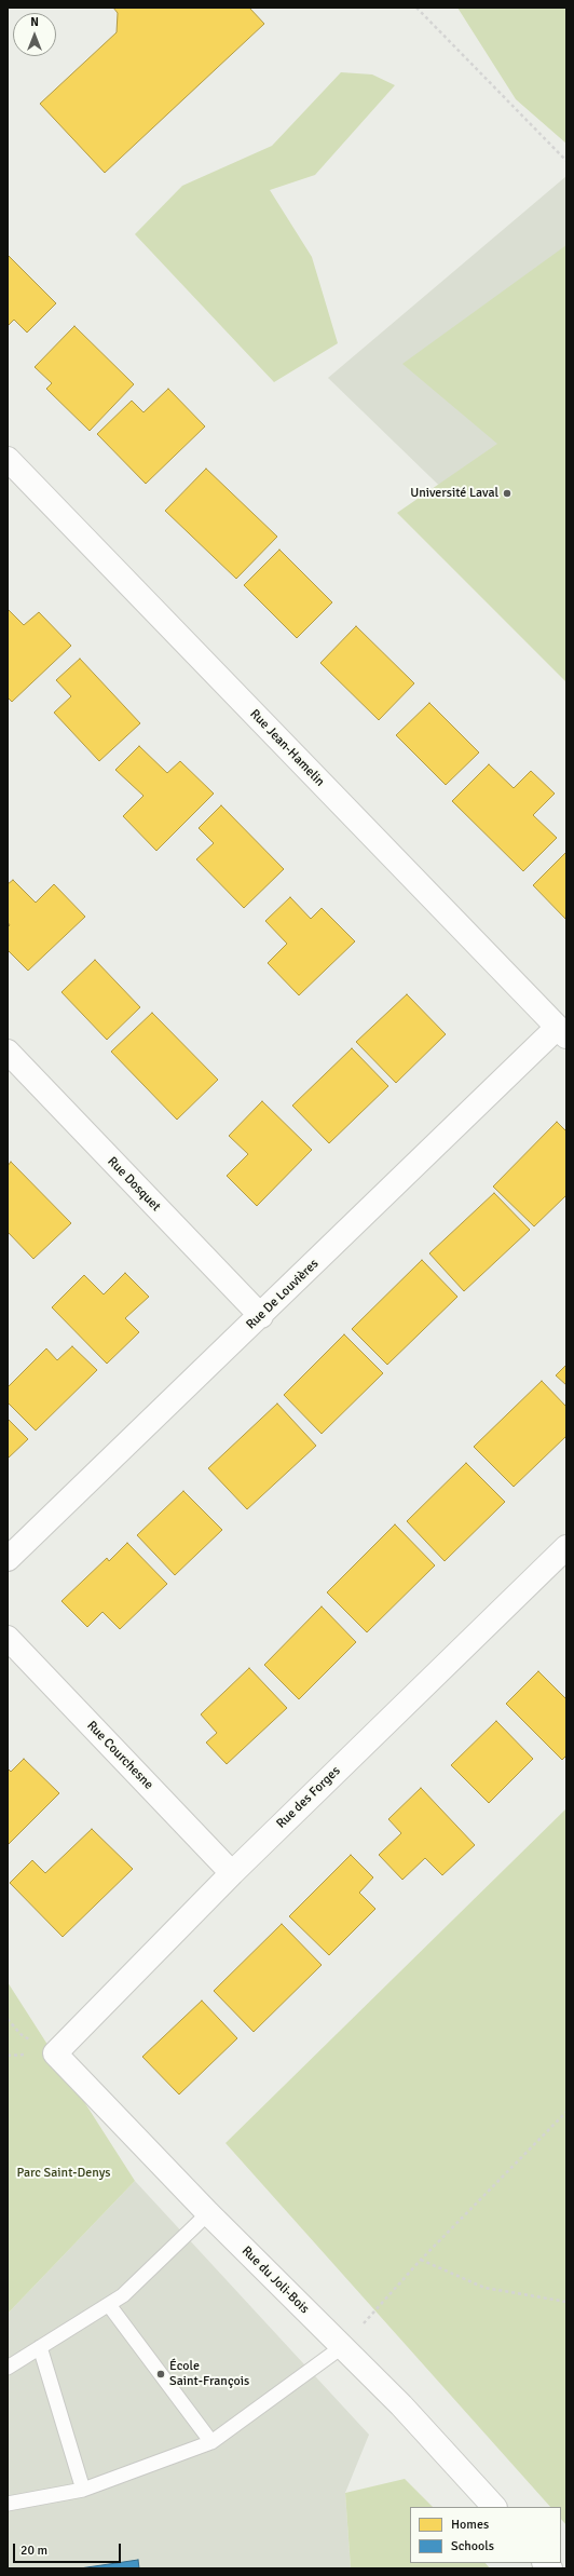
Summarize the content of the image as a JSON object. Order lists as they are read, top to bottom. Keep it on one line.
{"streets":{"street":["Rue Jean-Hamelin","Rue Dosquet","Rue De Louvières","Rue Courchesne","Rue des Forges","Rue du Joli-Bois"]},"crossings":[["Rue Jean-Hamelin","Rue De Louvières"],["Rue Dosquet","Rue De Louvières"],["Rue Courchesne","Rue des Forges"],["Rue des Forges","Rue du Joli-Bois"]],"parks":["Parc Saint-Denys"],"places":["Université Laval","École Saint-François"],"legend":["Homes","Schools"],"scale_bar":"20 m","north":"top"}
